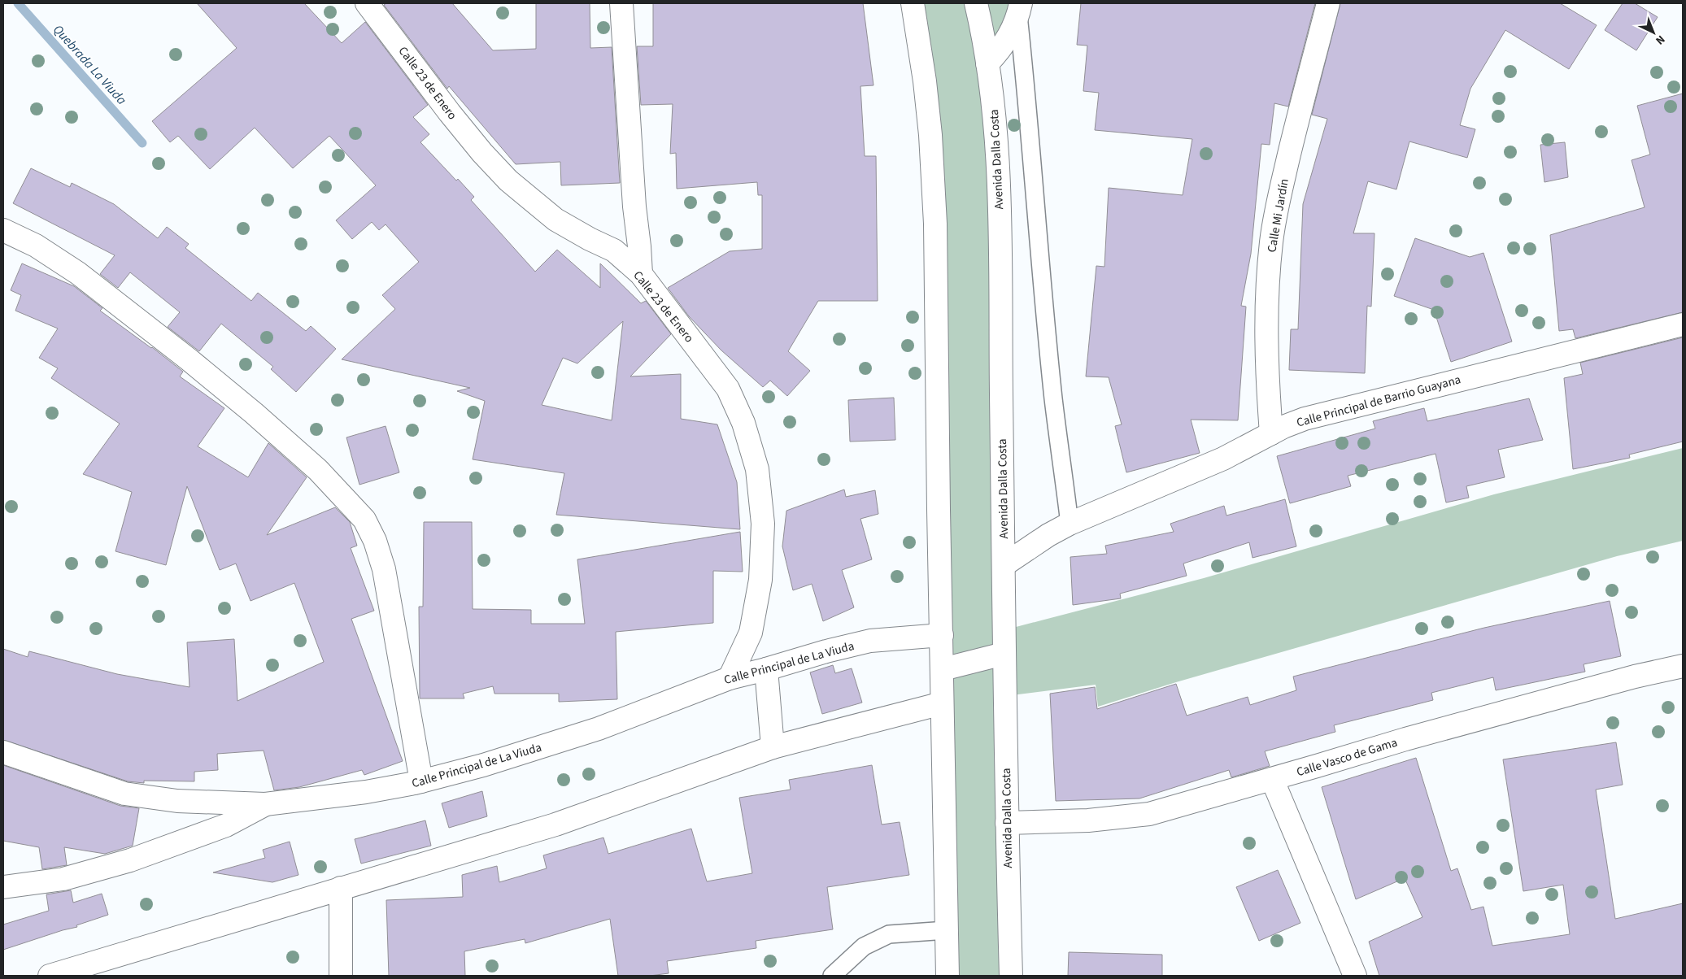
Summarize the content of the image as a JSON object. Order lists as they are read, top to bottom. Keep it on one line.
{"streets":{"street":["Calle 23 de Enero","Avenida Dalla Costa","Calle Mi Jardín","Calle Principal de Barrio Guayana","Calle Principal de La Viuda","Calle Vasco de Gama"]},"crossings":[["Calle 23 de Enero","Calle Principal de La Viuda"],["Avenida Dalla Costa","Calle Principal de Barrio Guayana"],["Avenida Dalla Costa","Calle Vasco de Gama"],["Calle Mi Jardín","Calle Principal de Barrio Guayana"]],"water":["Quebrada La Viuda"],"north":"bottom right"}
